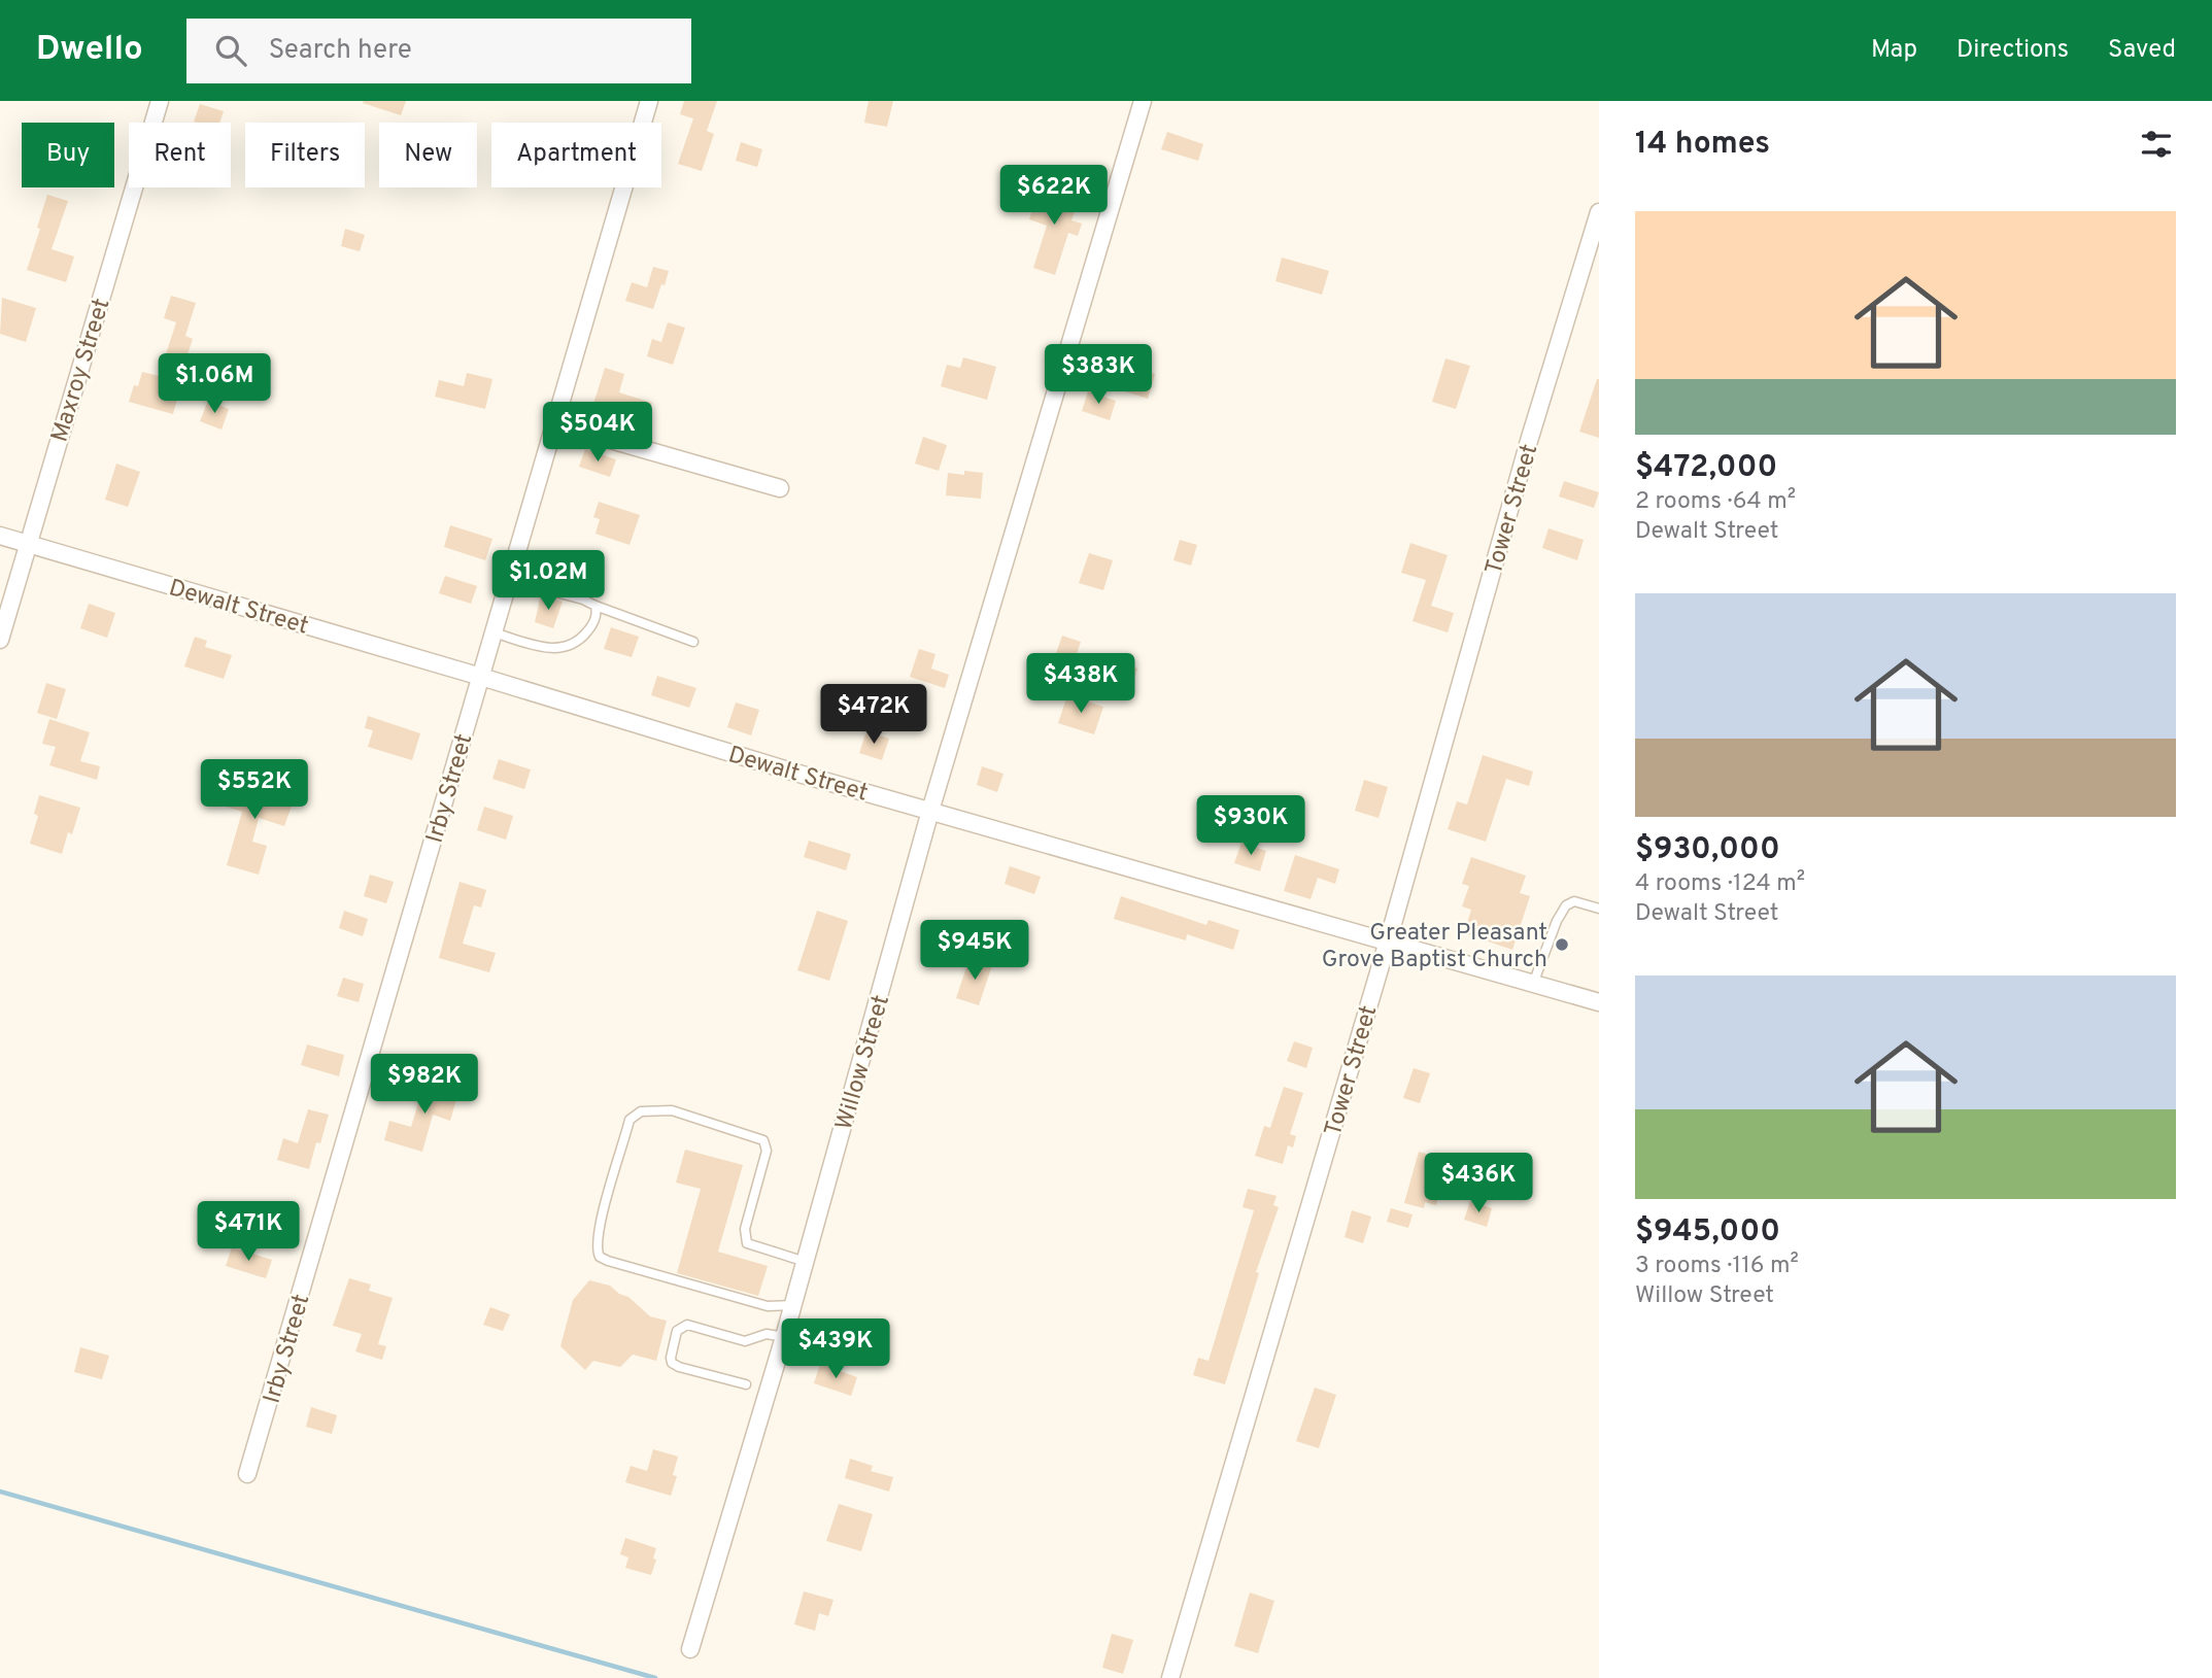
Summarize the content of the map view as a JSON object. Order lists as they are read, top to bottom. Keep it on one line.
{"streets":{"street":["Maxroy Street","Tower Street","Dewalt Street","Irby Street","Willow Street"]},"crossings":[["Maxroy Street","Dewalt Street"],["Tower Street","Dewalt Street"],["Dewalt Street","Irby Street"],["Dewalt Street","Willow Street"]],"places":["Greater Pleasant Grove Baptist Church"],"page":{"header":"Dwello","search":"Search here","nav":["Map","Directions","Saved"],"heading":"14 homes","chip":["Buy","Rent","Filters","New","Apartment"],"price":["$622K","$383K","$1.06M","$504K","$1.02M","$438K","$472K","$552K","$930K","$945K","$982K","$436K","$471K","$439K"],"list":[{"name":"$472,000","note":"2 rooms · 64 m² · Dewalt Street"},{"name":"$930,000","note":"4 rooms · 124 m² · Dewalt Street"},{"name":"$945,000","note":"3 rooms · 116 m² · Willow Street"}]}}
